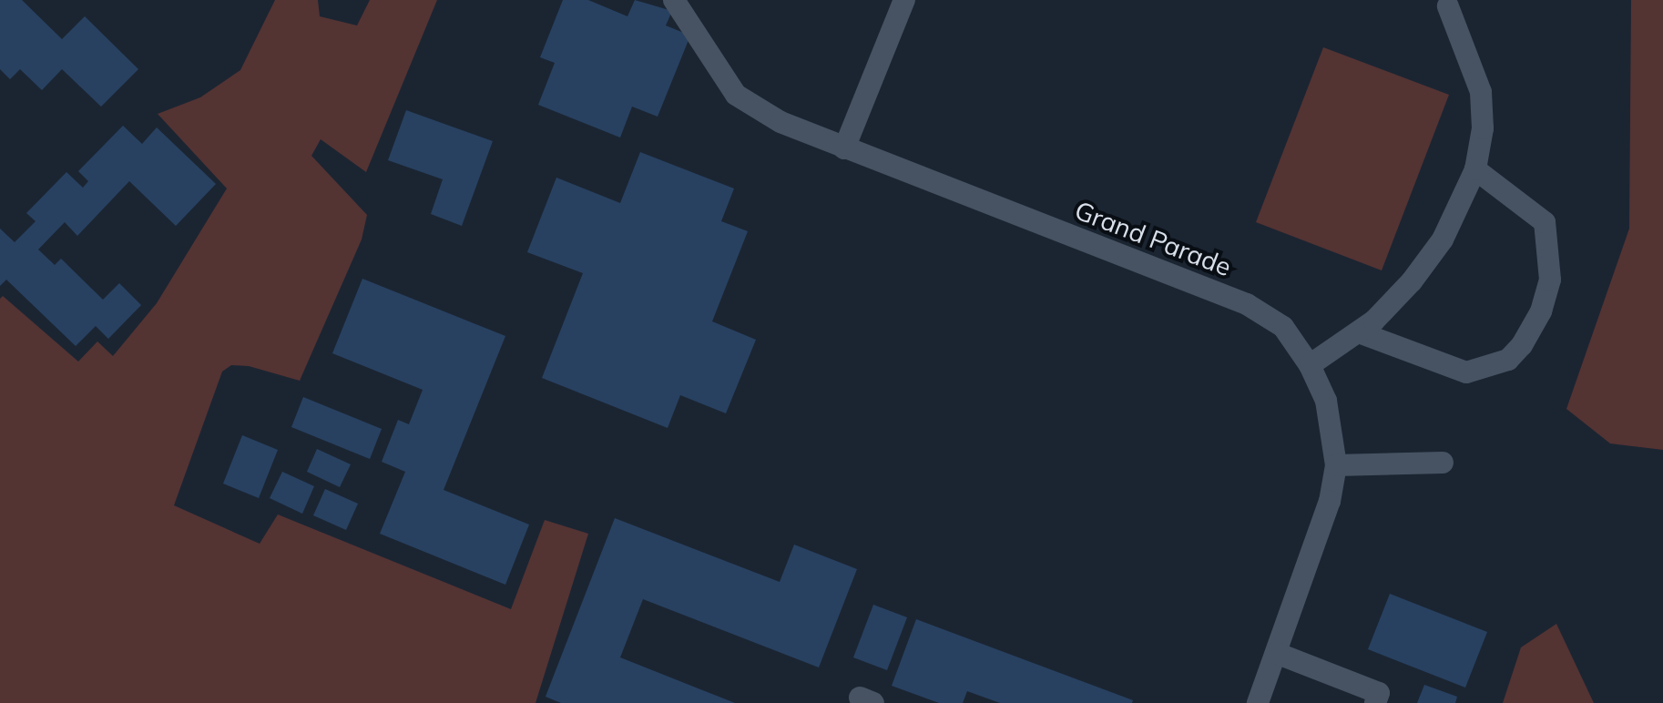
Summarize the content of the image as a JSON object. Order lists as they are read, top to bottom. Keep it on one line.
{"streets":{"street":["Grand Parade"]}}
